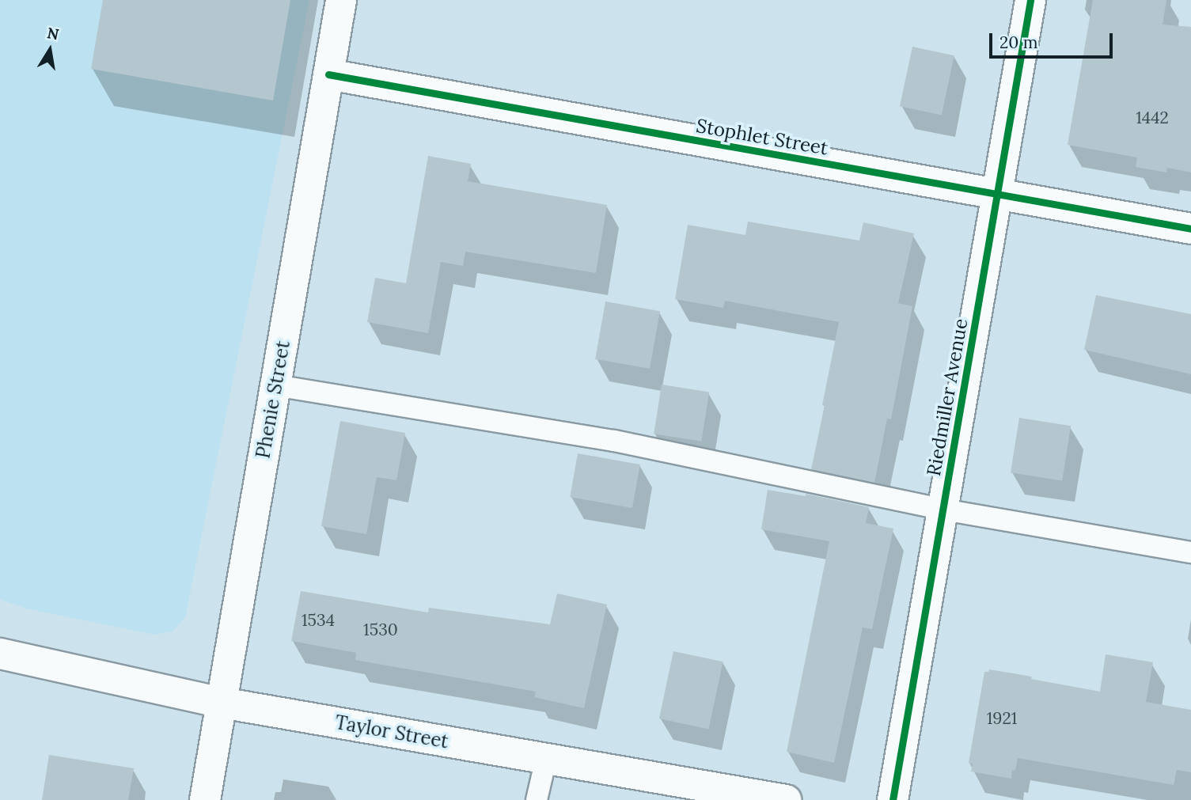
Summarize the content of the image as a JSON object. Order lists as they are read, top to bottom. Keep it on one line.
{"streets":{"street":["Stophlet Street","Riedmiller Avenue","Phenie Street","Taylor Street"]},"crossings":[["Stophlet Street","Riedmiller Avenue"],["Stophlet Street","Phenie Street"],["Phenie Street","Taylor Street"]],"house_numbers":["1442","1534","1530","1921"],"scale_bar":"20 m","north":"top"}
